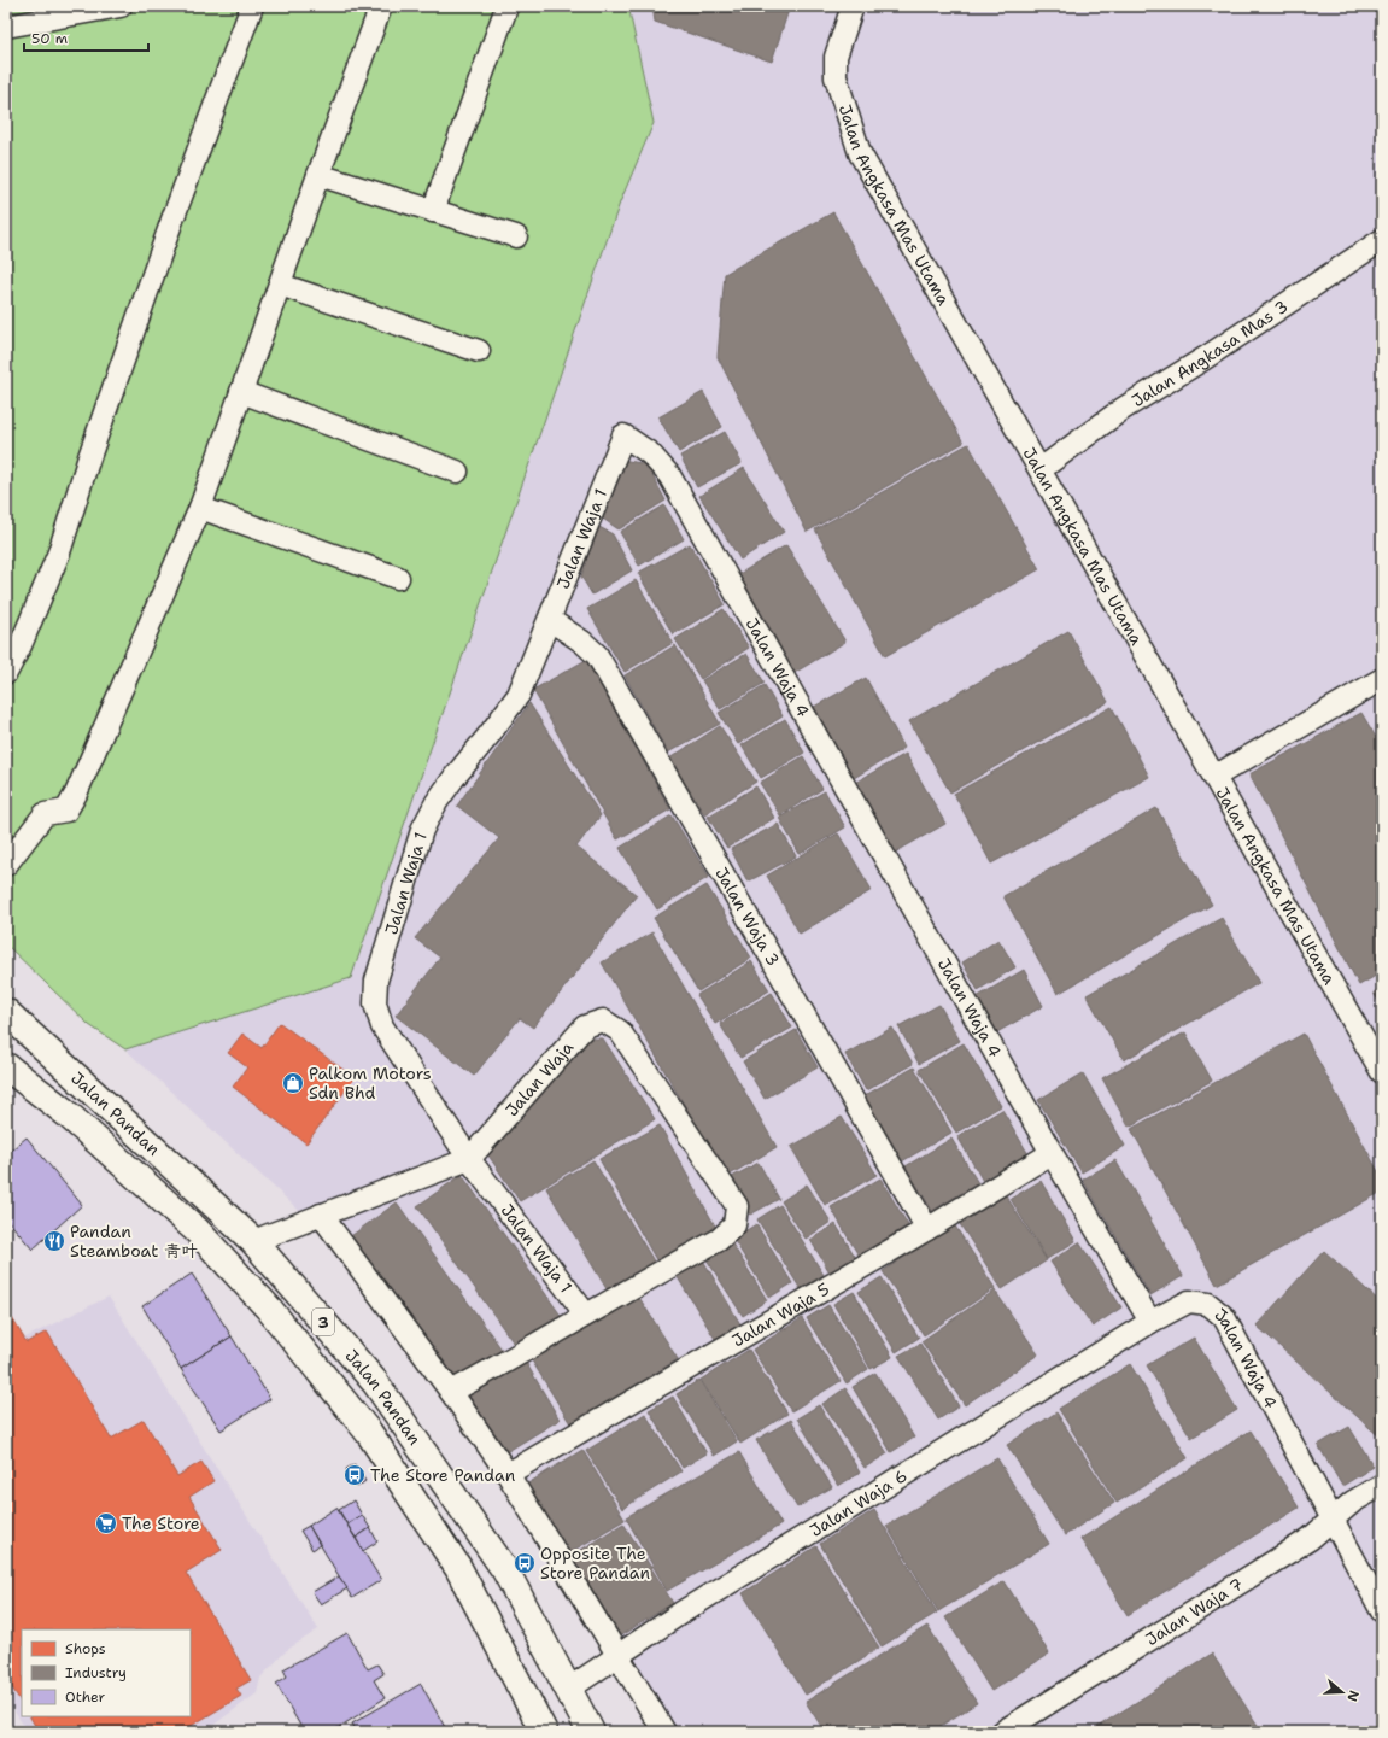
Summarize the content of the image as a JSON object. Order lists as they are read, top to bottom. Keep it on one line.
{"streets":{"highway":["Jalan Pandan","3"],"street":["Jalan Angkasa Mas Utama","Jalan Angkasa Mas 3","Jalan Waja 1","Jalan Waja 4","Jalan Waja 3","Jalan Waja","Jalan Waja 5","Jalan Waja 6","Jalan Waja 7"]},"crossings":[["Jalan Angkasa Mas Utama","Jalan Angkasa Mas 3"],["Jalan Waja 1","Jalan Waja 4"],["Jalan Waja 1","Jalan Waja 3"],["Jalan Waja 1","Jalan Waja"],["Jalan Waja 4","Jalan Waja 5"],["Jalan Waja 4","Jalan Waja 6"],["Jalan Waja 4","Jalan Waja 7"],["Jalan Waja 3","Jalan Waja 5"],["Jalan Waja","Jalan Pandan"],["Jalan Pandan","Jalan Waja 6"]],"places":{"shop":["Palkom Motors Sdn Bhd"],"restaurant":["Pandan Steamboat 青叶"],"bus stop":["The Store Pandan","Opposite The Store Pandan"],"supermarket":["The Store"]},"legend":["Shops","Industry","Other"],"scale_bar":"50 m","north":"right"}
